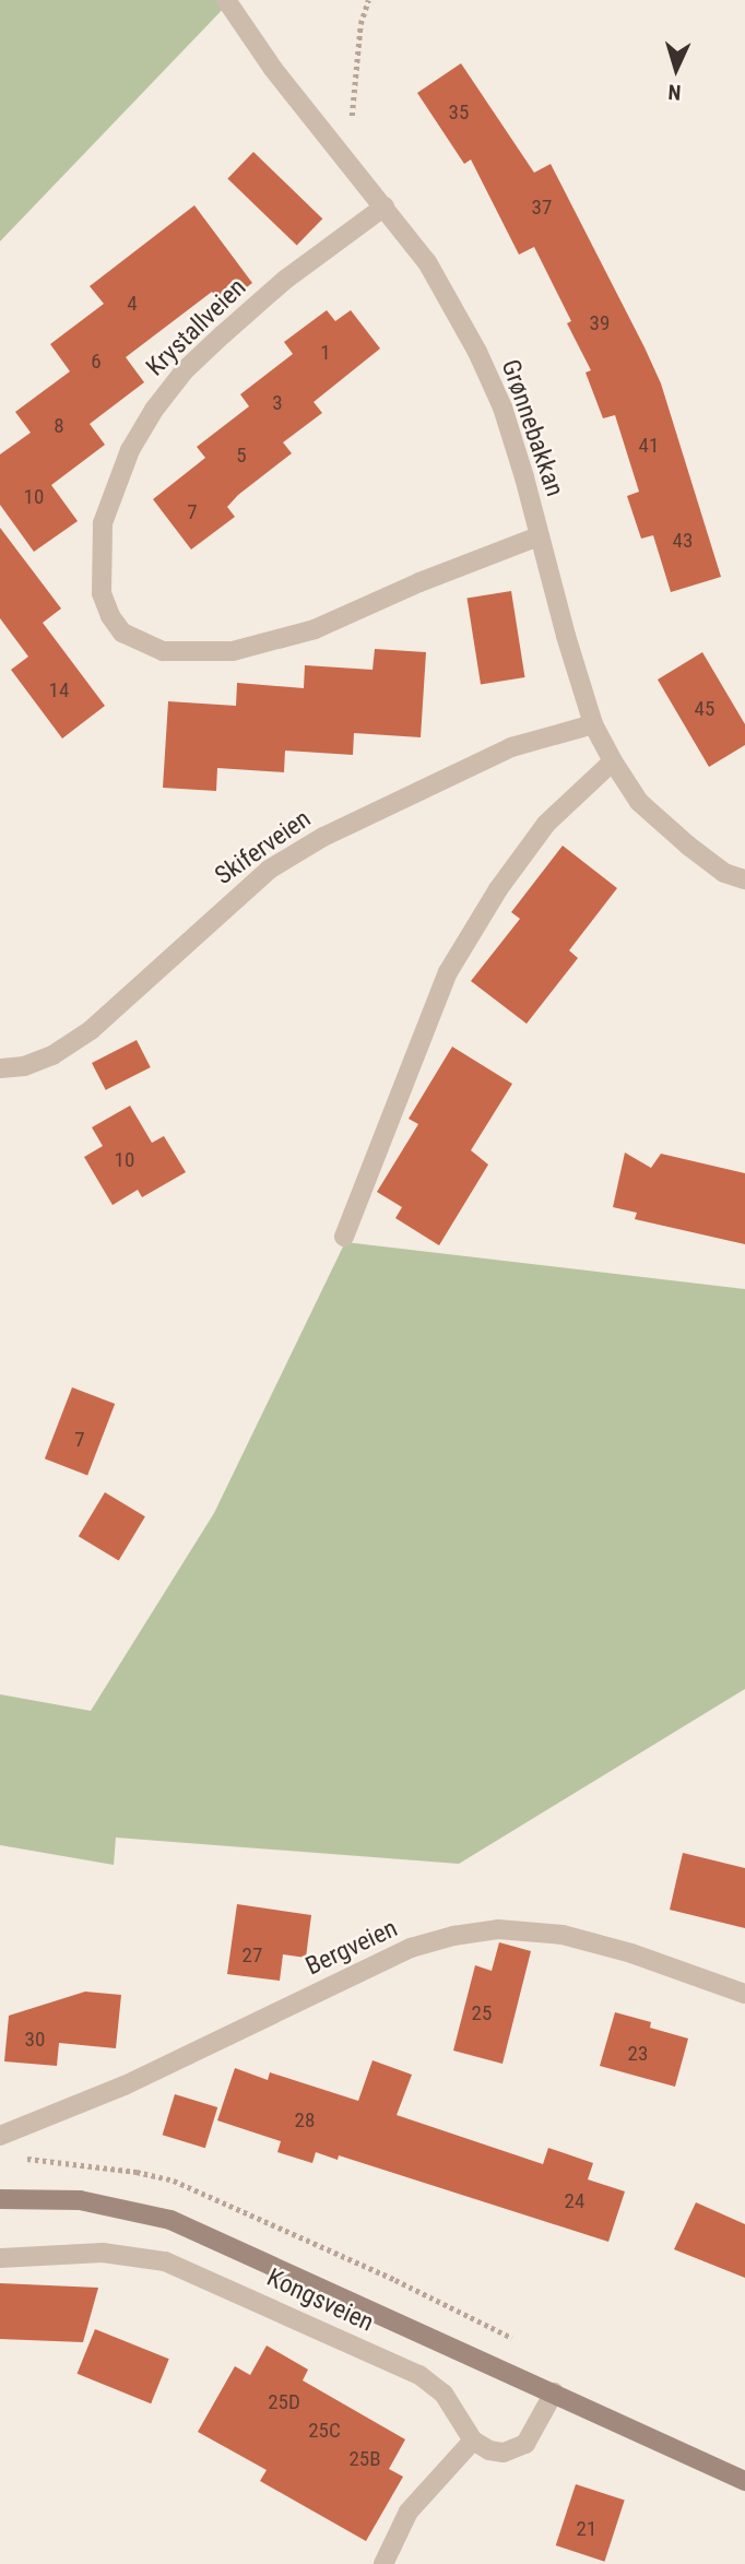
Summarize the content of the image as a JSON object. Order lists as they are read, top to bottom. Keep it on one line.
{"streets":{"main road":["Kongsveien"],"street":["Krystallveien","Grønnebakkan","Skiferveien","Bergveien"]},"crossings":[["Krystallveien","Grønnebakkan"],["Grønnebakkan","Skiferveien"]],"house_numbers":["35","37","4","39","1","6","3","8","41","5","10","7","43","14","45","10","7","27","25","30","23","28","24","25D","25C","25B","21"],"north":"bottom"}
